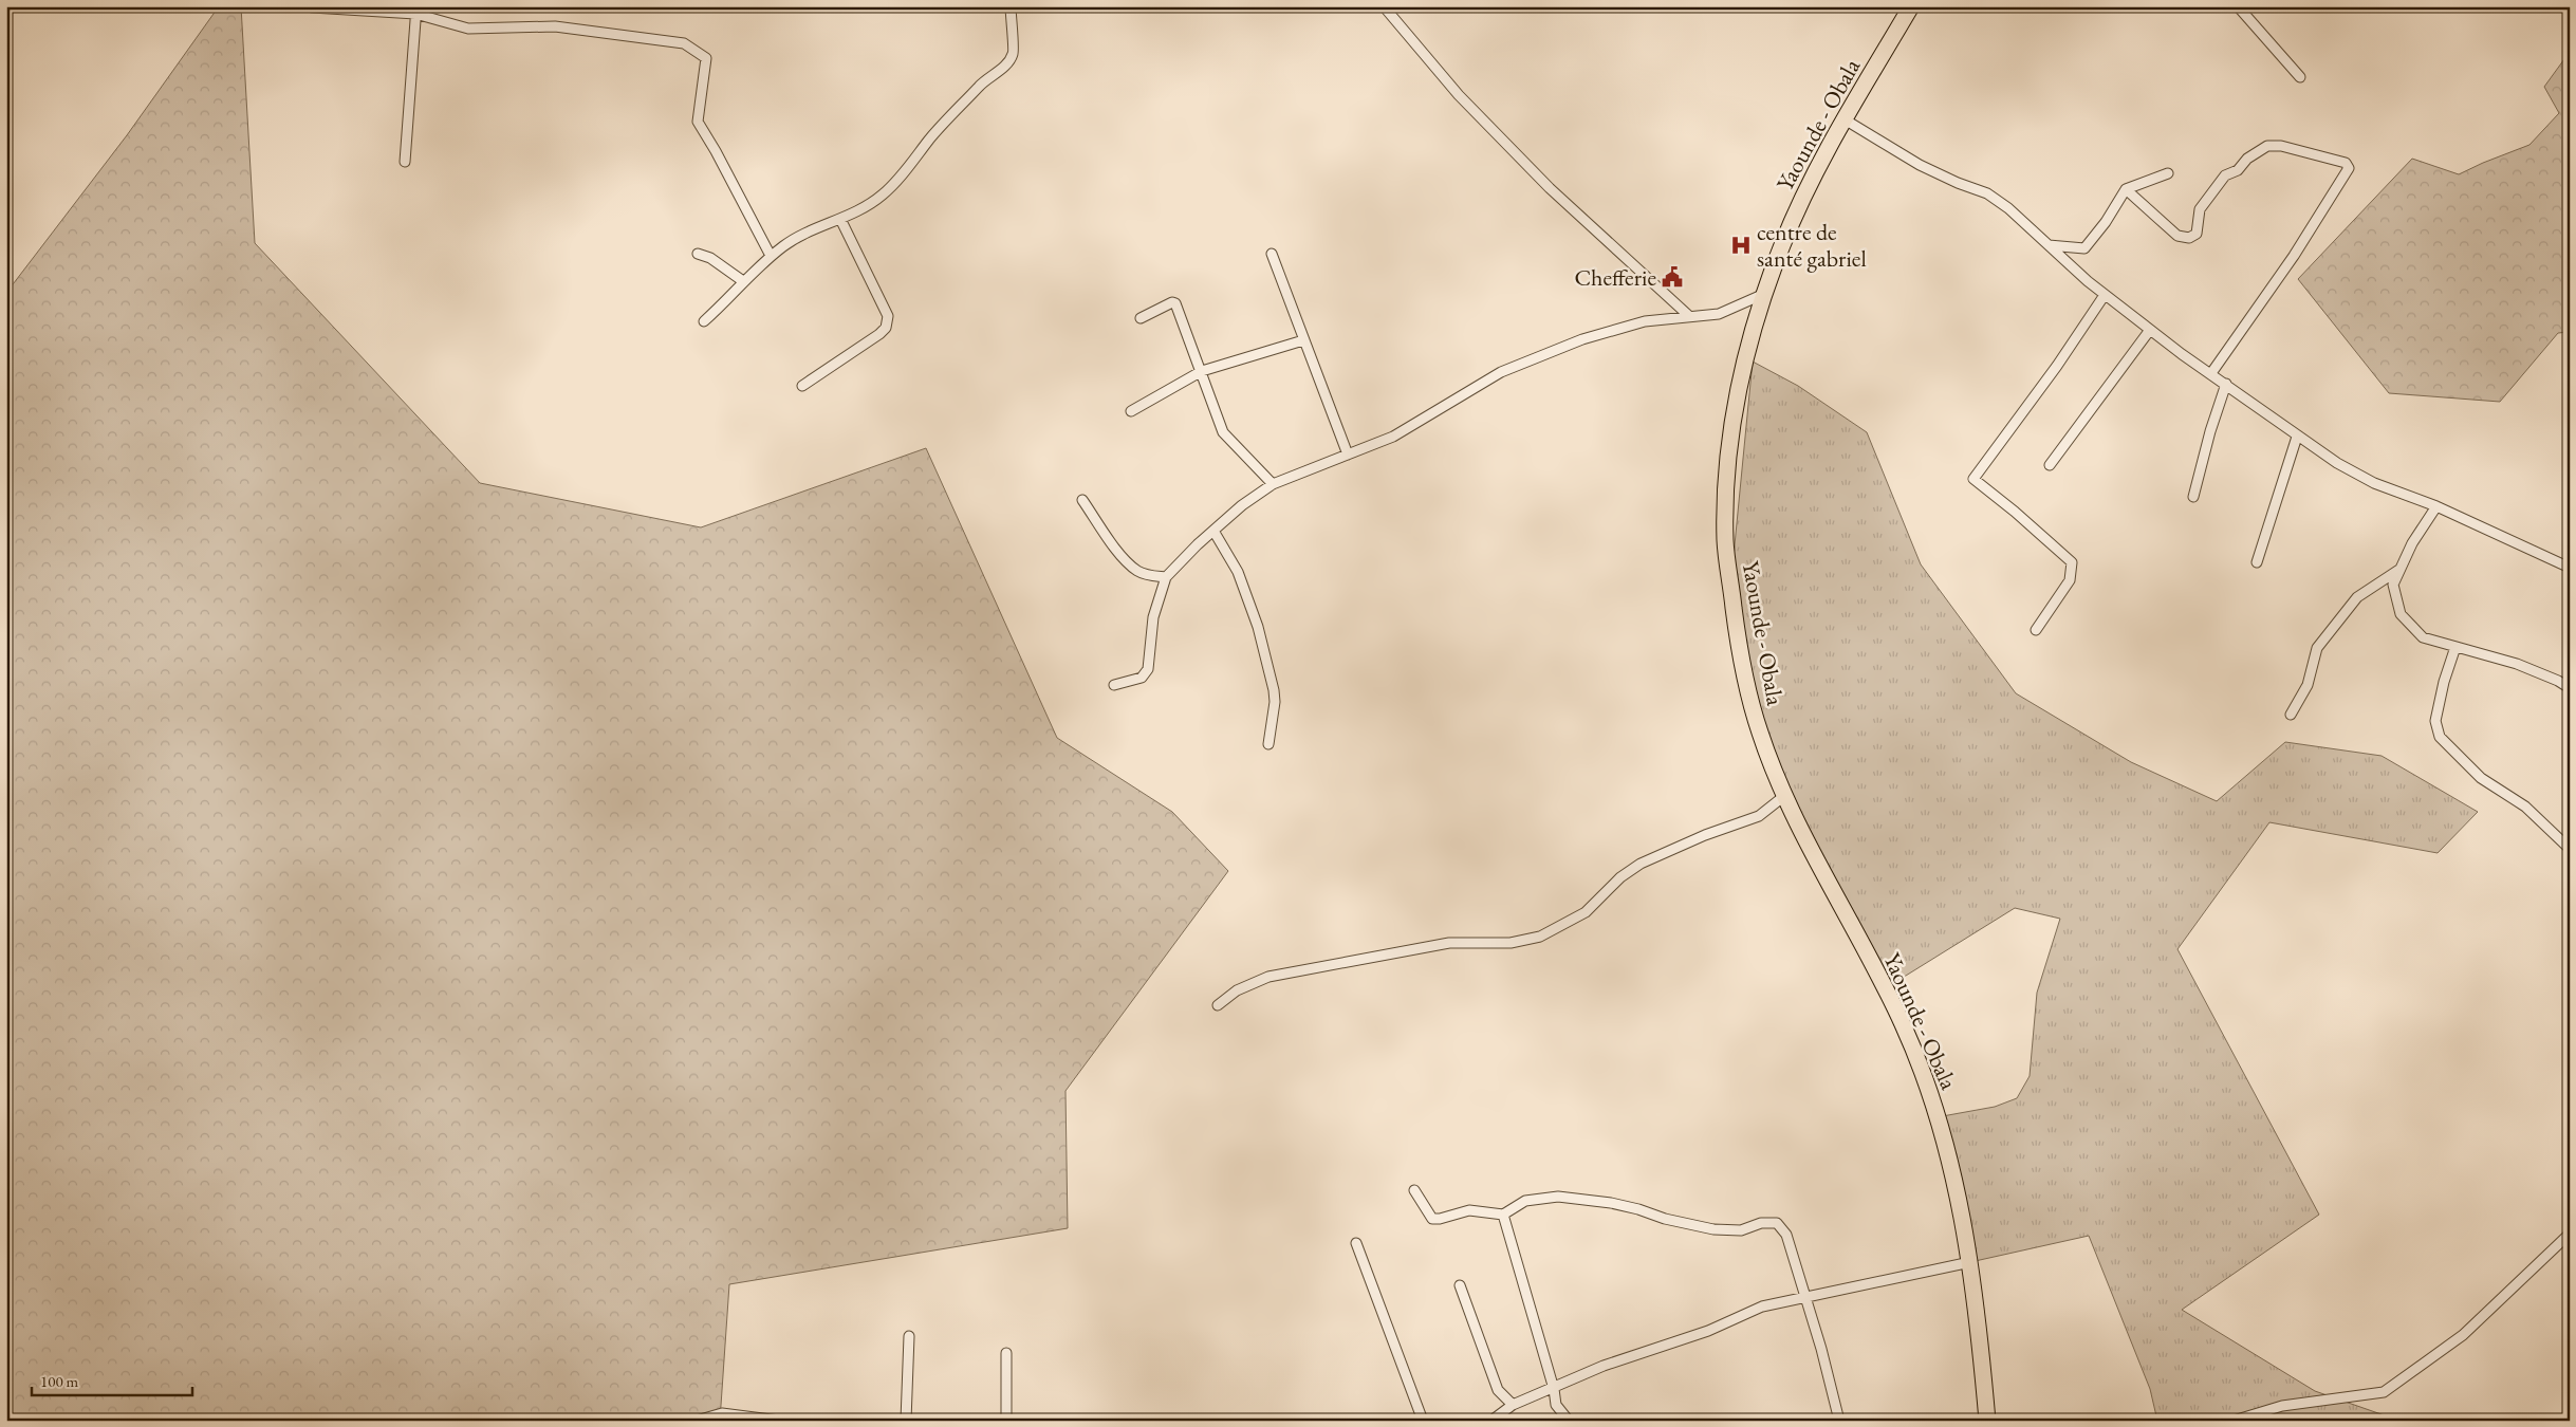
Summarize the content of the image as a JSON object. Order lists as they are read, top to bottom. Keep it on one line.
{"streets":{"highway":["Yaounde - Obala"]},"places":{"hospital":["centre de santé gabriel"],"public building":["Chefferie"]},"scale_bar":"100 m"}
